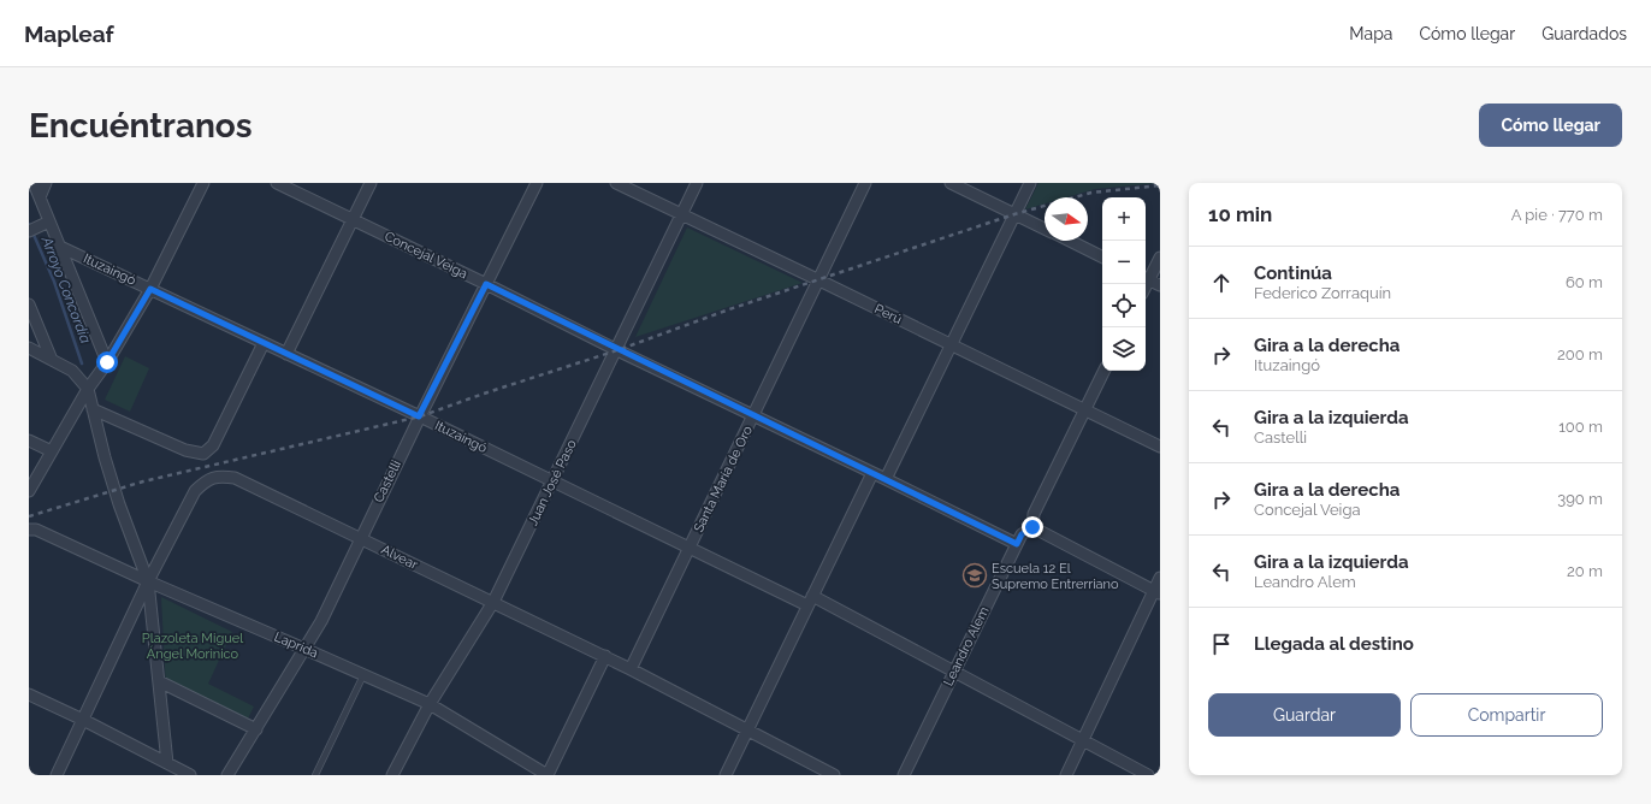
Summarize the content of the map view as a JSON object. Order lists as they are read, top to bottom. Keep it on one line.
{"streets":{"street":["Concejal Veiga","Ituzaingó","Perú","Santa María de Oro","Castelli","Juan José Paso","Alvear","Laprida","Leandro Alem"]},"crossings":[["Concejal Veiga","Santa María de Oro"],["Concejal Veiga","Castelli"],["Concejal Veiga","Juan José Paso"],["Concejal Veiga","Leandro Alem"],["Ituzaingó","Santa María de Oro"],["Ituzaingó","Castelli"],["Ituzaingó","Juan José Paso"],["Ituzaingó","Leandro Alem"],["Perú","Santa María de Oro"],["Perú","Juan José Paso"],["Perú","Leandro Alem"],["Santa María de Oro","Alvear"],["Castelli","Alvear"],["Castelli","Laprida"],["Juan José Paso","Alvear"],["Juan José Paso","Laprida"],["Alvear","Laprida"]],"water":["Arroyo Concordia"],"parks":["Plazoleta Miguel Ángel Morinico"],"places":{"school or university":["Escuela 12 El Supremo Entrerriano"]},"north":"right","page":{"header":"Mapleaf","nav":["Mapa","Cómo llegar","Guardados"],"buttons":["Cómo llegar",["Guardar","Compartir"]],"title":"Encuéntranos","heading":["10 min","A pie · 770 m"],"map_buttons":["+","−"],"list":[["Continúa","Federico Zorraquín","60 m"],["Gira a la derecha","Ituzaingó","200 m"],["Gira a la izquierda","Castelli","100 m"],["Gira a la derecha","Concejal Veiga","390 m"],["Gira a la izquierda","Leandro Alem","20 m"],"Llegada al destino"]}}
